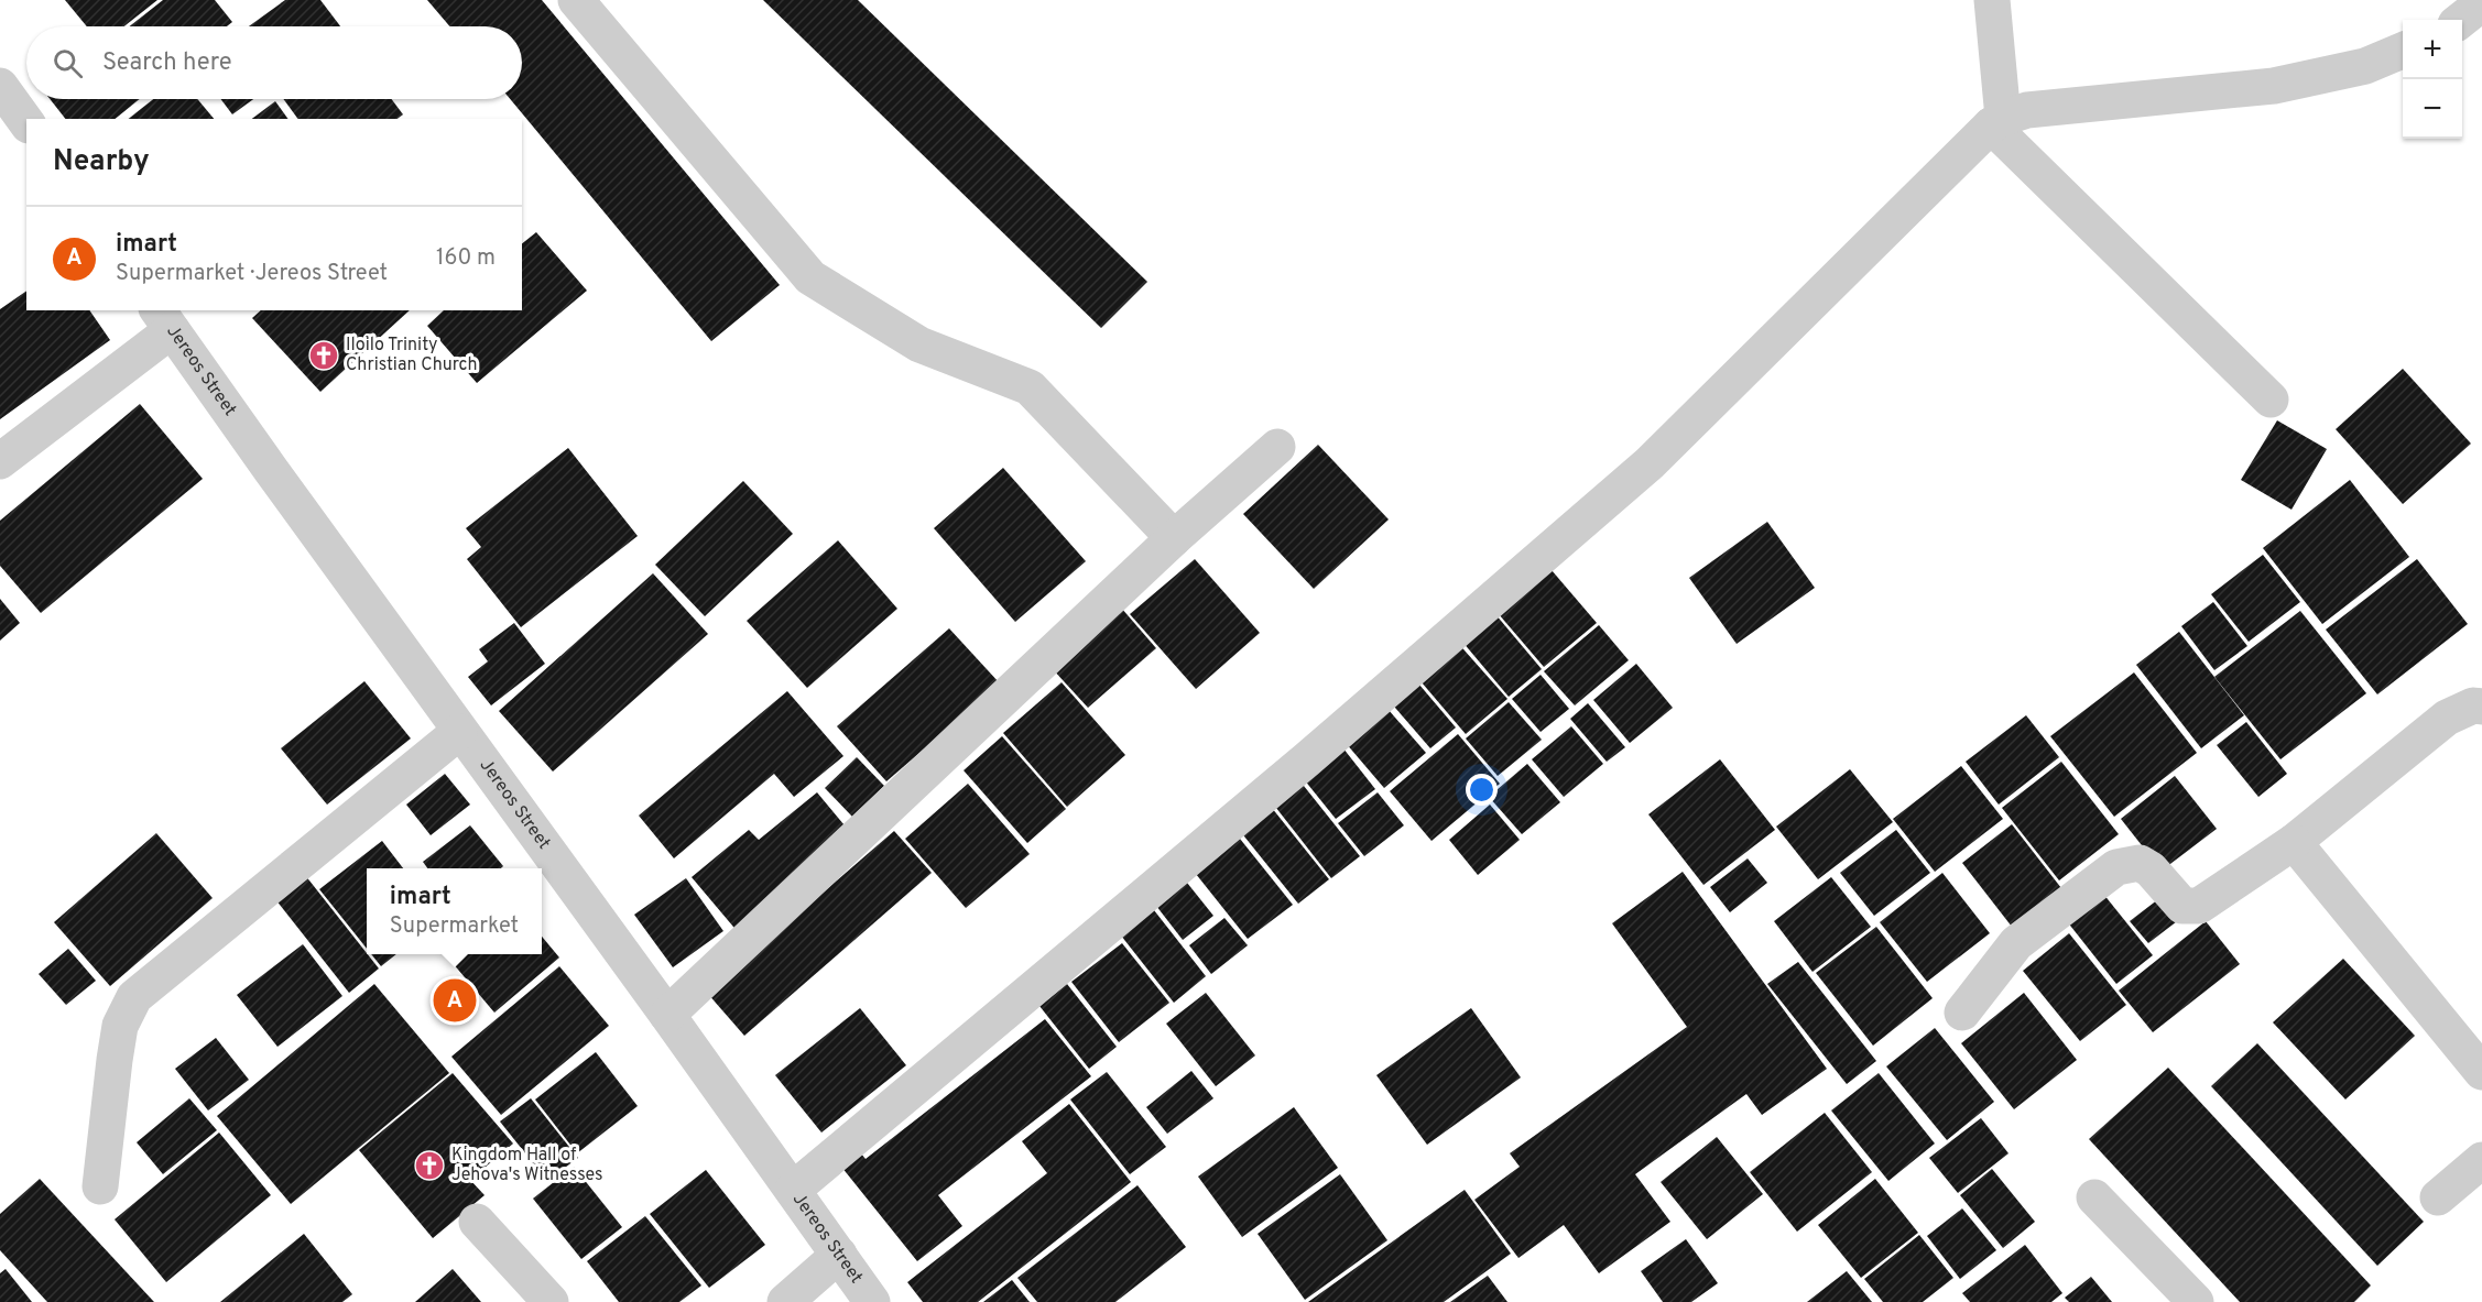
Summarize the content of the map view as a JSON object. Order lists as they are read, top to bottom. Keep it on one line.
{"streets":{"street":["Jereos Street"]},"places":{"church":["Iloilo Trinity Christian Church","Kingdom Hall of Jehova's Witnesses"]},"page":{"map_buttons":["+","−"],"search":"Search here","heading":"Nearby","list":[{"mark":"A","name":"imart","note":"Supermarket · Jereos Street","value":"160 m"}],"popup":["imart","Supermarket"],"pins":"A"}}
